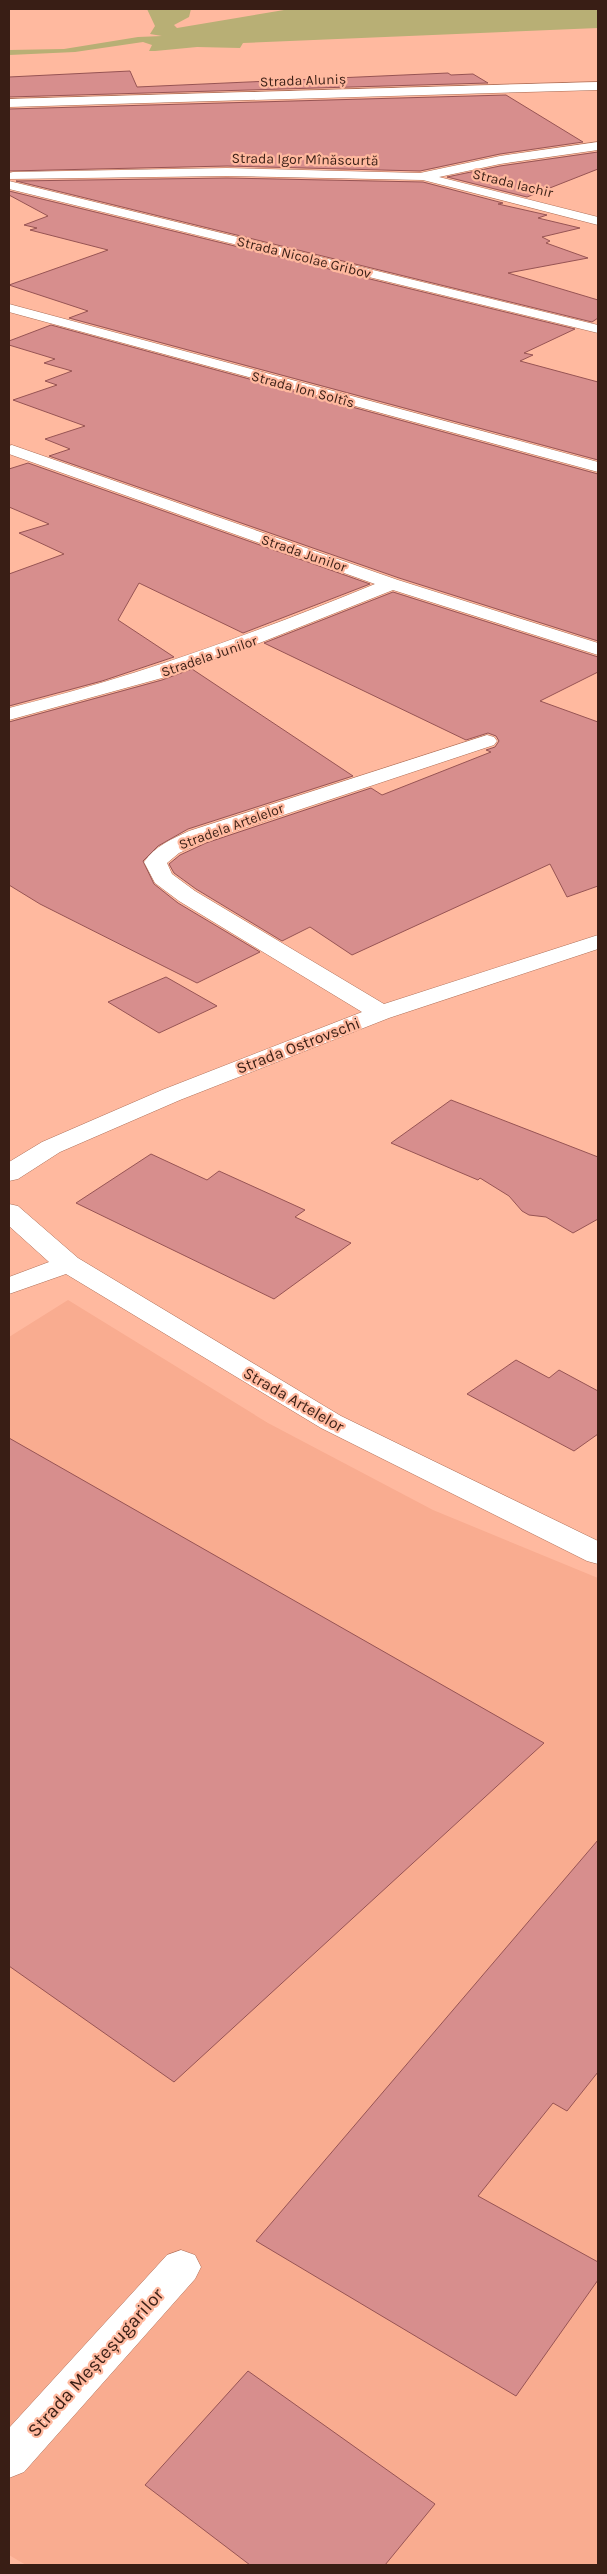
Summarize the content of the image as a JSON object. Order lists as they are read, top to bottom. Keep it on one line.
{"streets":{"street":["Strada Aluniș","Strada Igor Mînăscurtă","Strada Iachir","Strada Nicolae Gribov","Strada Ion Soltîs","Strada Junilor","Stradela Junilor","Stradela Artelelor","Strada Ostrovschi","Strada Artelelor","Strada Meșteșugarilor"]},"crossings":[["Strada Igor Mînăscurtă","Strada Iachir"],["Strada Junilor","Stradela Junilor"],["Stradela Artelelor","Strada Ostrovschi"]]}
